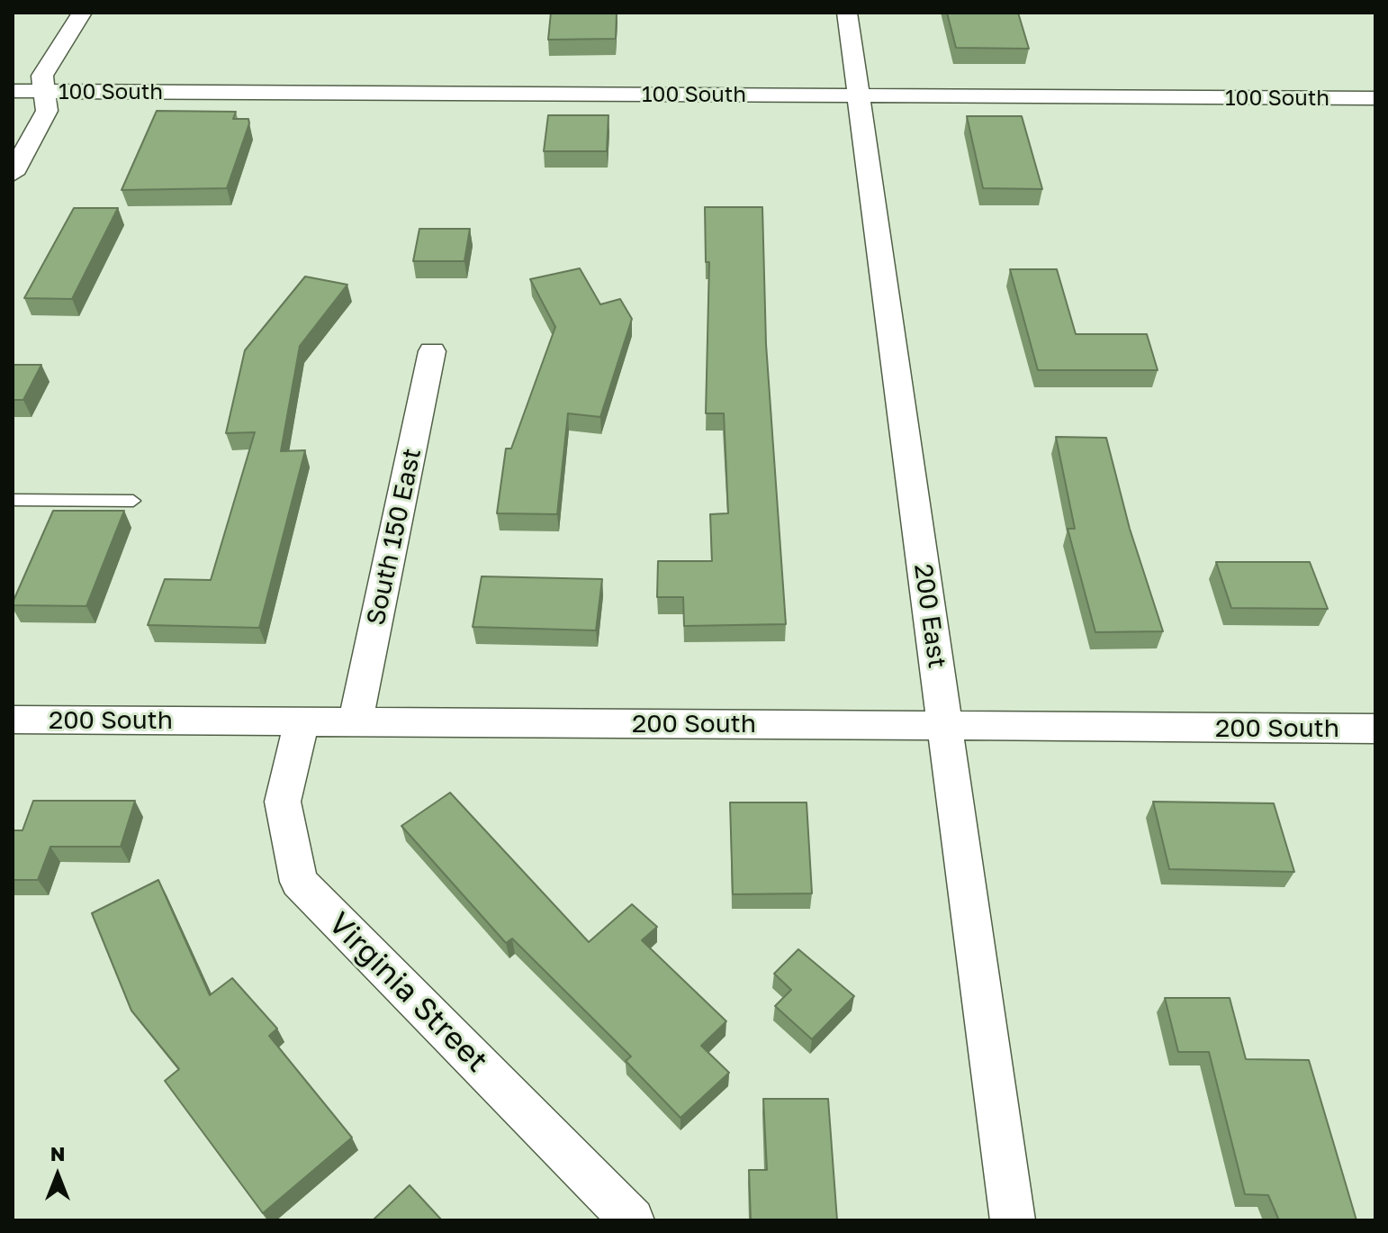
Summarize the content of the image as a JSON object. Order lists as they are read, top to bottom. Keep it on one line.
{"streets":{"street":["100 South","South 150 East","200 East","200 South","Virginia Street"]},"crossings":[["100 South","200 East"],["South 150 East","200 South"],["200 East","200 South"],["200 South","Virginia Street"]],"north":"top"}
